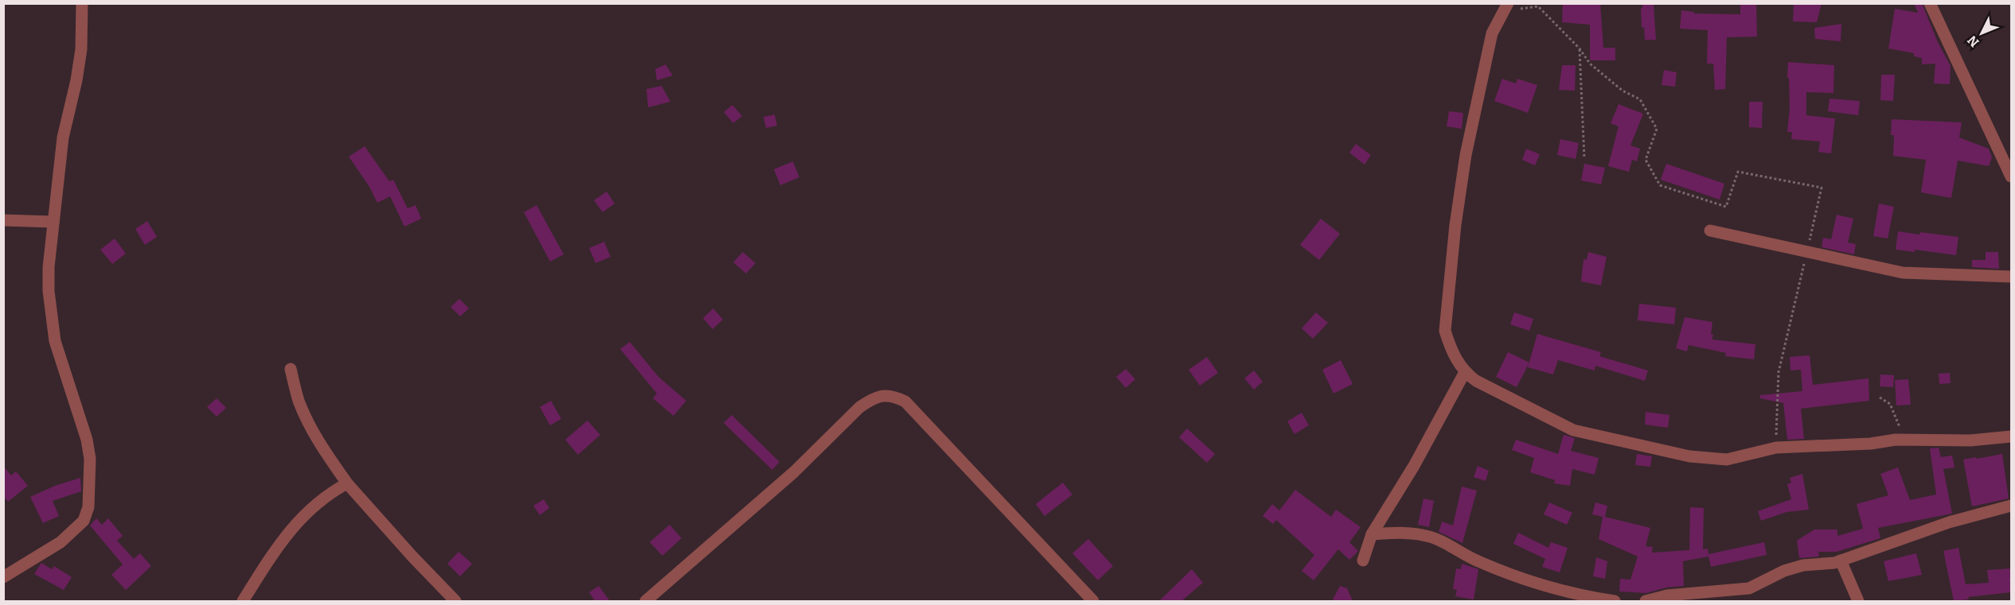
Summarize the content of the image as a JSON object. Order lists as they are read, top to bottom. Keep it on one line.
{"north":"bottom left"}
